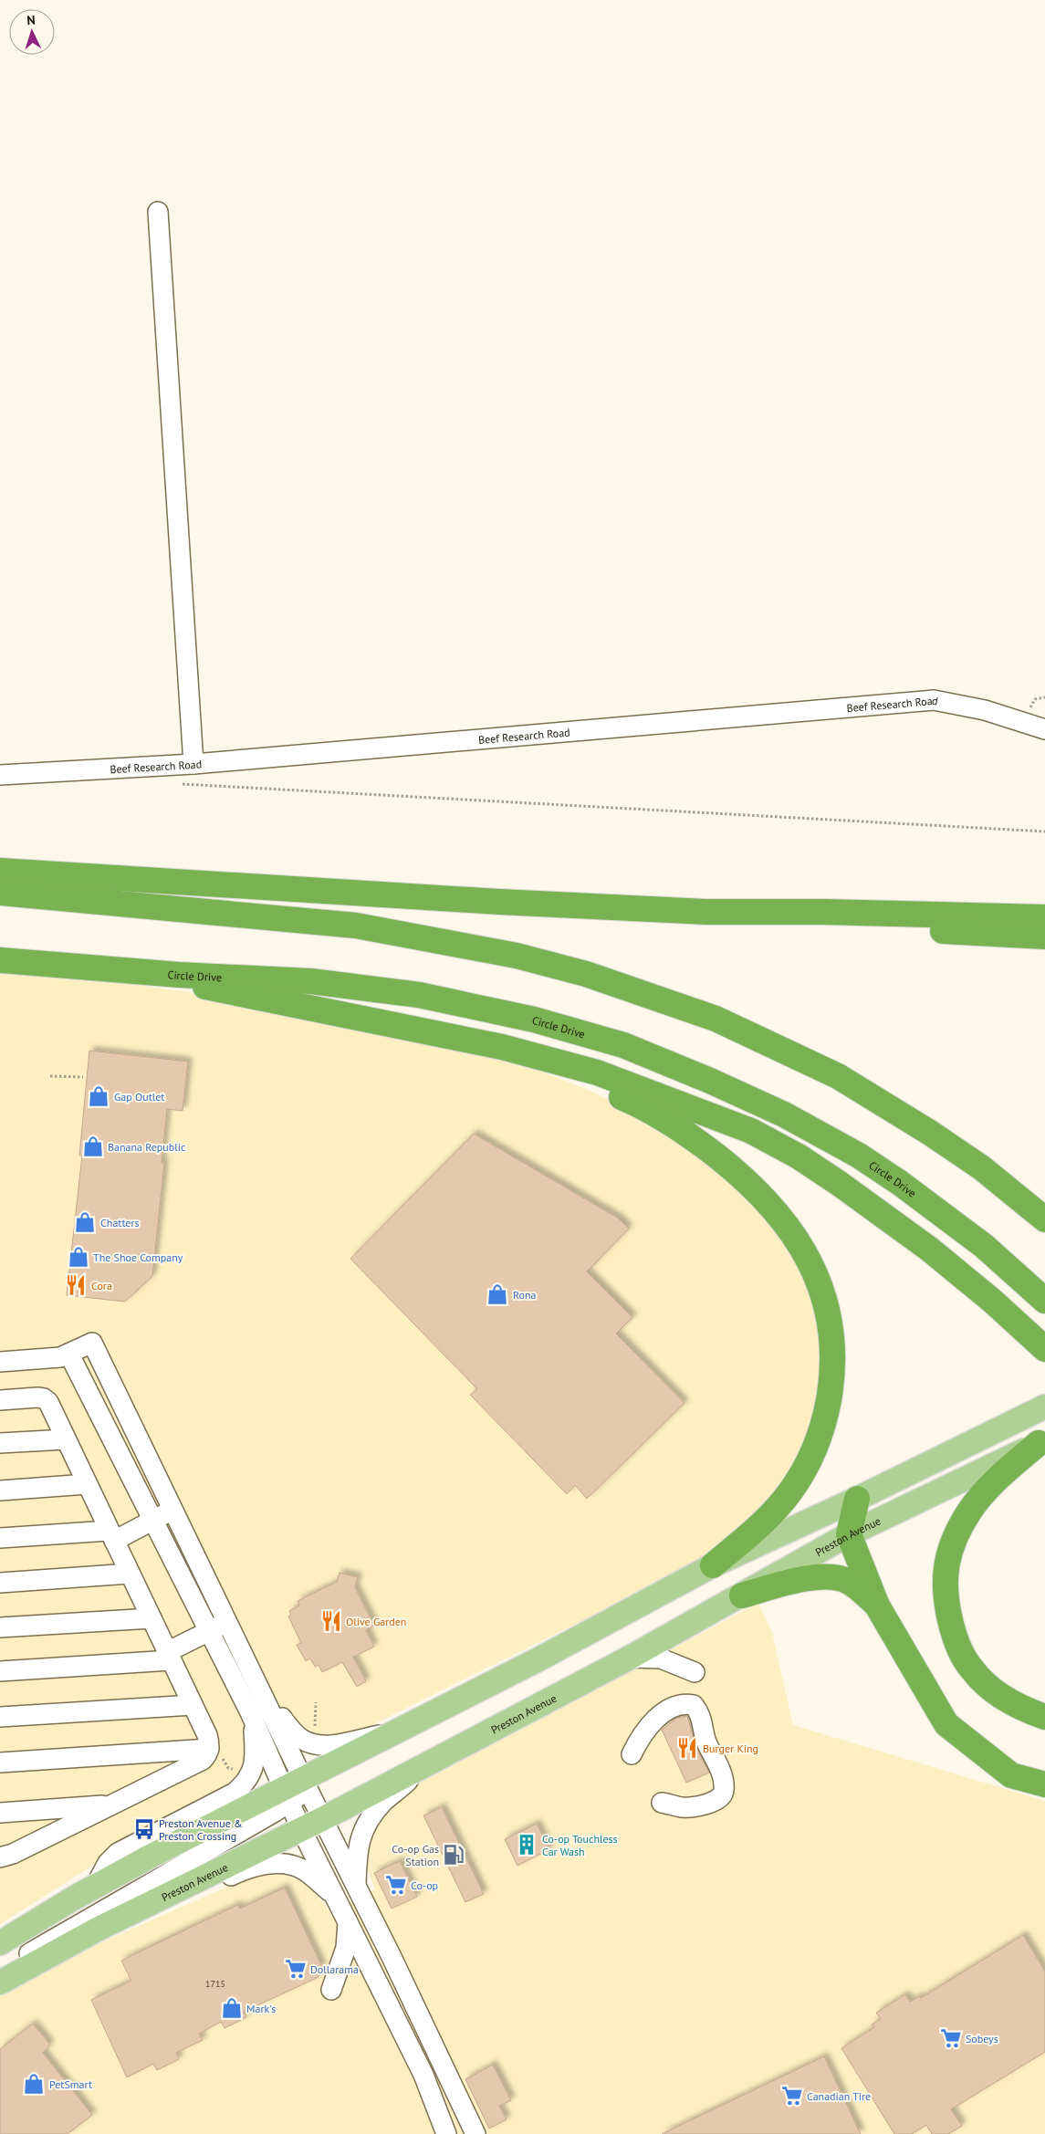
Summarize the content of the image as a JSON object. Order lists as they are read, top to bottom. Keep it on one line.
{"streets":{"highway":["Circle Drive"],"main road":["Preston Avenue"],"street":["Beef Research Road"]},"places":{"shop":["Gap Outlet","Banana Republic","Chatters","The Shoe Company","Rona","Mark's","PetSmart"],"restaurant":["Cora","Olive Garden","Burger King"],"bus stop":["Preston Avenue & Preston Crossing"],"building":["Co-op Touchless Car Wash"],"fuel station":["Co-op Gas Station"],"supermarket":["Co-op","Dollarama","Sobeys","Canadian Tire"]},"house_numbers":["1715"],"north":"top"}
